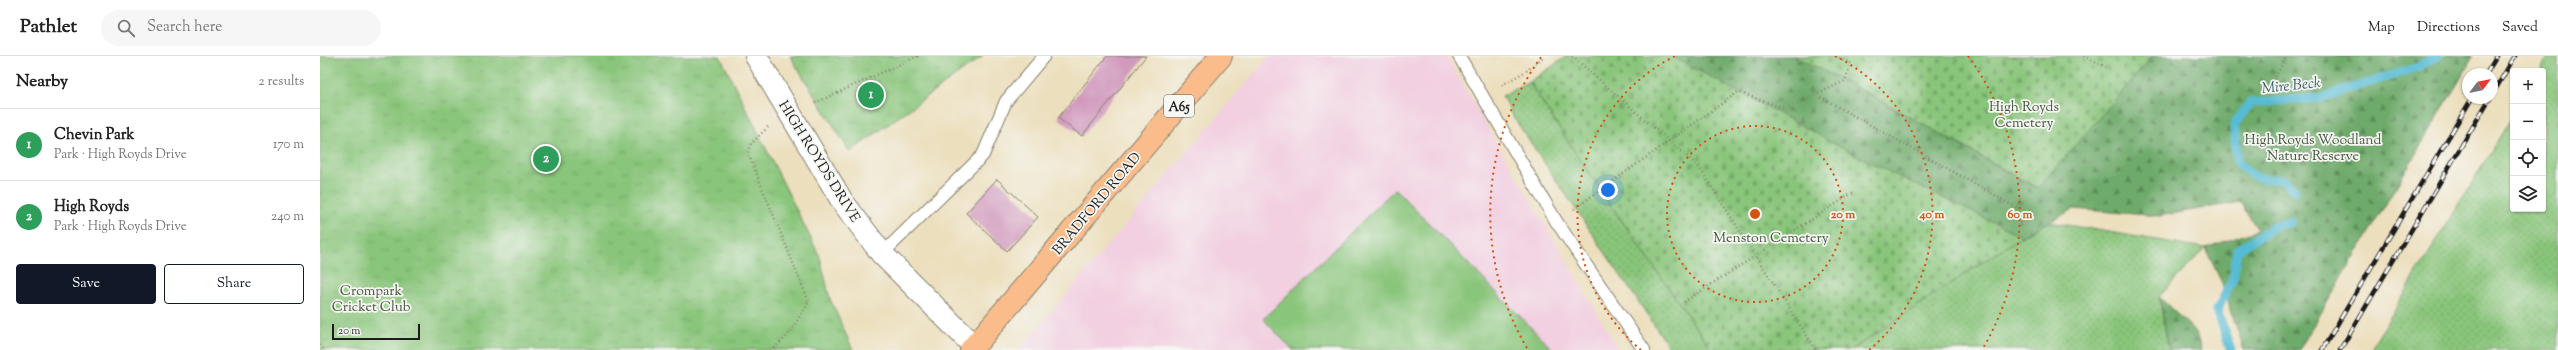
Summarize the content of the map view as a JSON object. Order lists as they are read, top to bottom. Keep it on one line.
{"streets":{"main road":["A65","BRADFORD ROAD"],"street":["HIGH ROYDS DRIVE"]},"crossings":[["HIGH ROYDS DRIVE","BRADFORD ROAD"]],"water":["Mire Beck"],"parks":["High Royds Cemetery","High Royds Woodland Nature Reserve","Menston Cemetery","Crompark Cricket Club"],"scale_bar":"20 m","north":"top right","page":{"header":"Pathlet","search":"Search here","nav":["Map","Directions","Saved"],"heading":["Nearby","2 results"],"map_buttons":["+","−"],"pins":["1","2"],"list":[{"mark":"1","name":"Chevin Park","note":"Park · High Royds Drive","value":"170 m"},{"mark":"2","name":"High Royds","note":"Park · High Royds Drive","value":"240 m"}],"buttons":["Save","Share"],"scale":"20 m"},"rings":["20 m","40 m","60 m"]}
